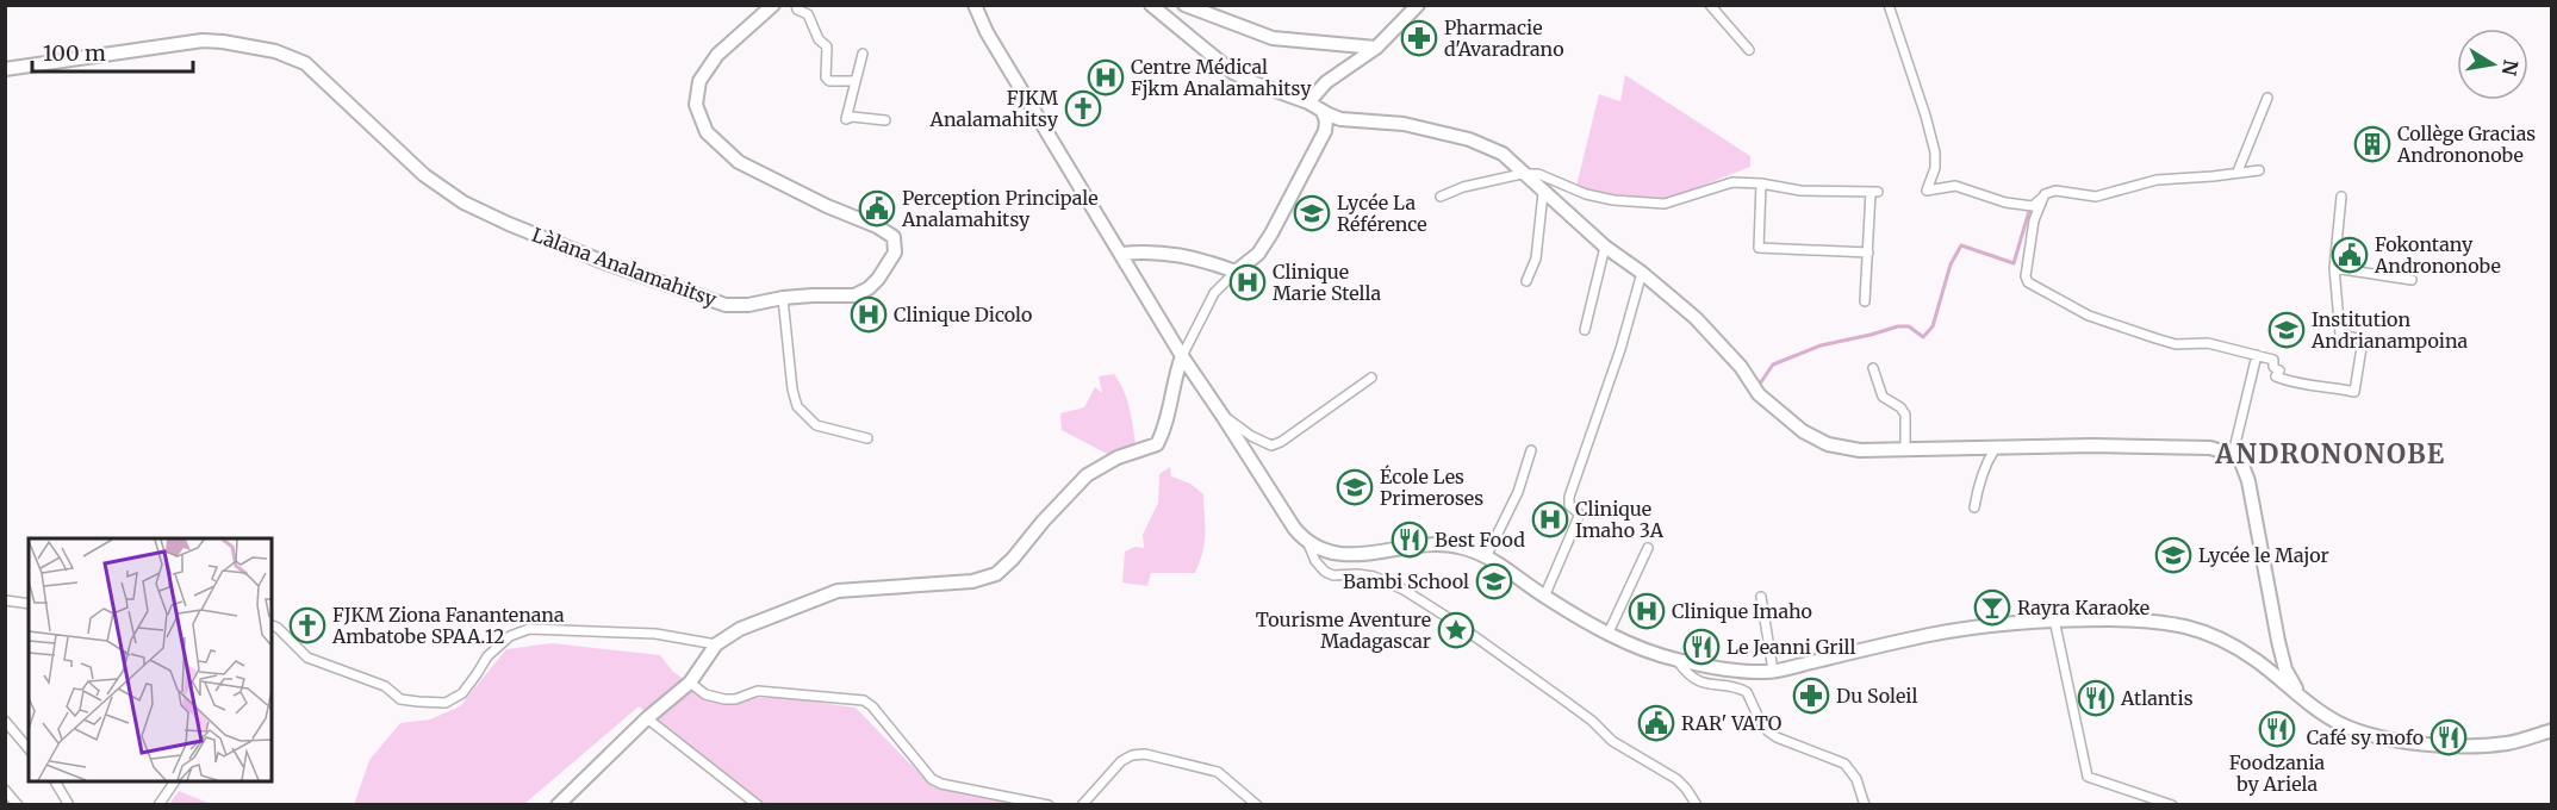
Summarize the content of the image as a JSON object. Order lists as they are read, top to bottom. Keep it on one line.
{"streets":{"main road":["Làlana Analamahitsy"]},"districts":["ANDRONONOBE"],"places":{"pharmacy":["Pharmacie d'Avaradrano","Du Soleil"],"hospital":["Centre Médical Fjkm Analamahitsy","Clinique Marie Stella","Clinique Dicolo","Clinique Imaho 3A","Clinique Imaho"],"church":["FJKM Analamahitsy","FJKM Ziona Fanantenana Ambatobe SPAA.12"],"building":["Collège Gracias Andrononobe"],"public building":["Perception Principale Analamahitsy","Fokontany Andrononobe","RAR' VATO"],"school or university":["Lycée La Référence","Institution Andrianampoina","École Les Primeroses","Lycée le Major","Bambi School"],"restaurant":["Best Food","Le Jeanni Grill","Atlantis","Foodzania by Ariela","Café sy mofo"],"bar":["Rayra Karaoke"],"place":["Tourisme Aventure Madagascar"]},"scale_bar":"100 m","north":"right"}
